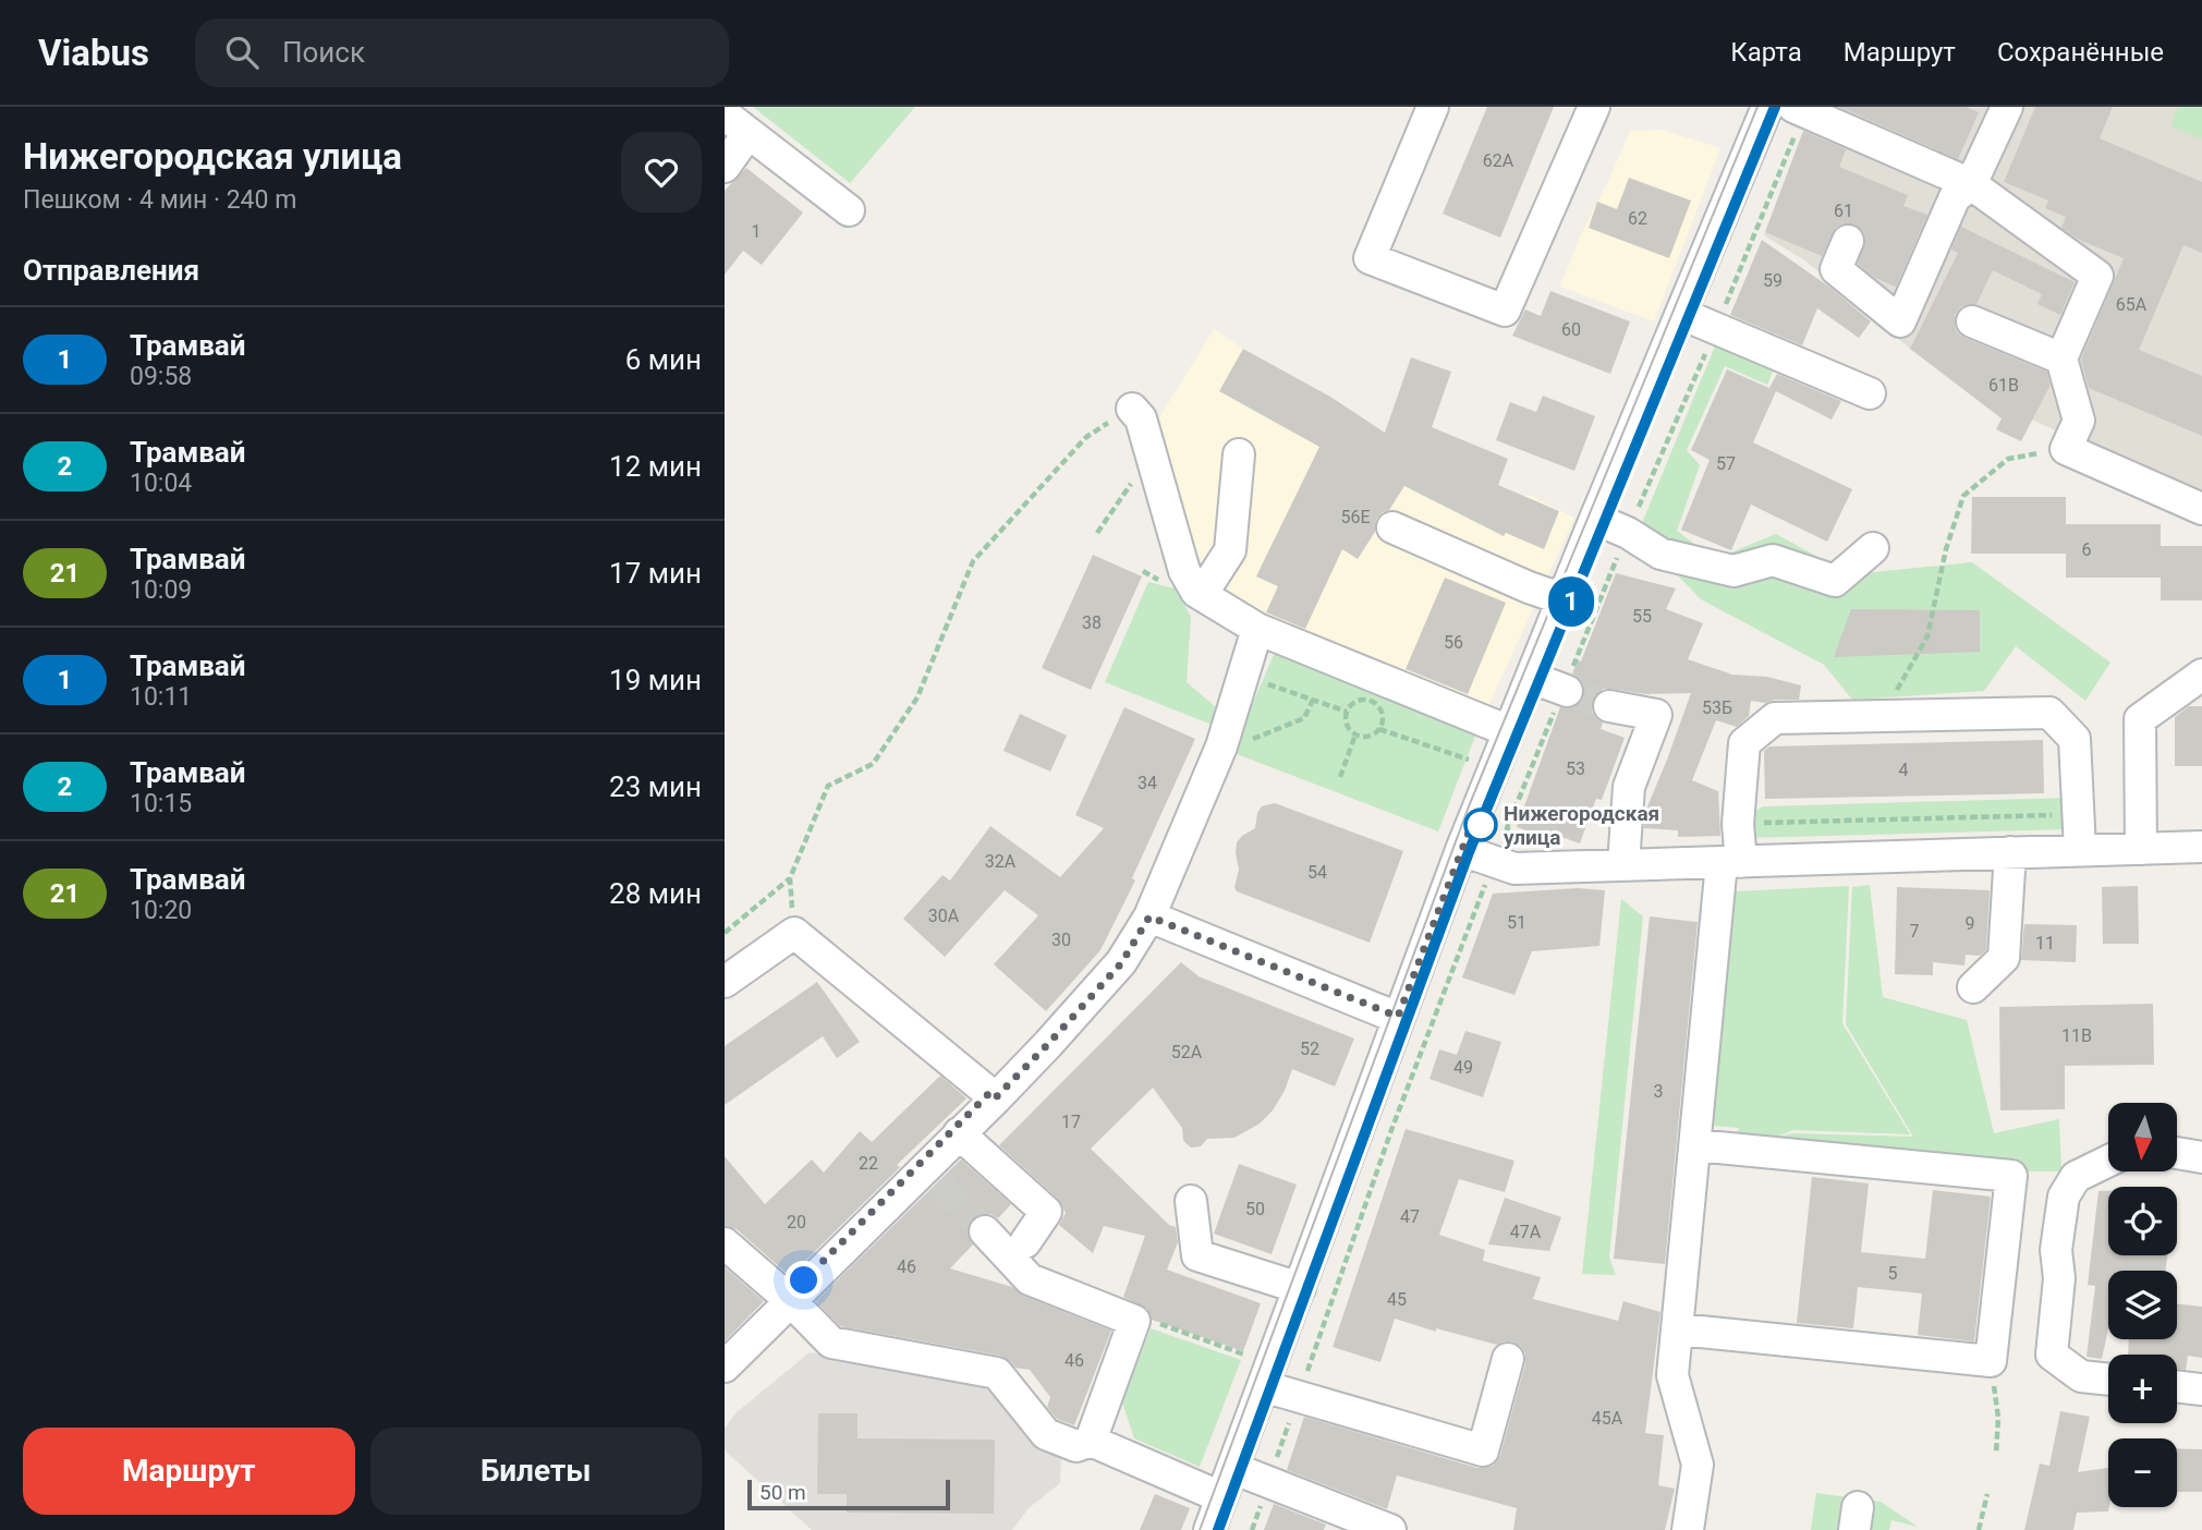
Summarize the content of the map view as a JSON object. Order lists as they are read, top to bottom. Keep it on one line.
{"places":["Нижегородская улица"],"lines":["tram line 1"],"house_numbers":["62А","61","62","1","59","65А","60","61В","57","56Е","6","55","38","56","53Б","53","4","34","32А","54","30А","51","9","7","30","11","11В","52","52А","49","3","17","22","50","47","20","47А","46","5","45","46","45А"],"scale_bar":"50 m","north":"bottom","page":{"header":"Viabus","search":"Поиск","nav":["Карта","Маршрут","Сохранённые"],"heading":[["Нижегородская улица","Пешком · 4 мин · 240 m"],"Отправления"],"on_map":"1","list":[{"mark":"1","name":"Трамвай","note":"09:58","value":"6 мин"},{"mark":"2","name":"Трамвай","note":"10:04","value":"12 мин"},{"mark":"21","name":"Трамвай","note":"10:09","value":"17 мин"},{"mark":"1","name":"Трамвай","note":"10:11","value":"19 мин"},{"mark":"2","name":"Трамвай","note":"10:15","value":"23 мин"},{"mark":"21","name":"Трамвай","note":"10:20","value":"28 мин"}],"map_buttons":["+","−"],"buttons":["Маршрут","Билеты"],"scale":"50 m"}}
